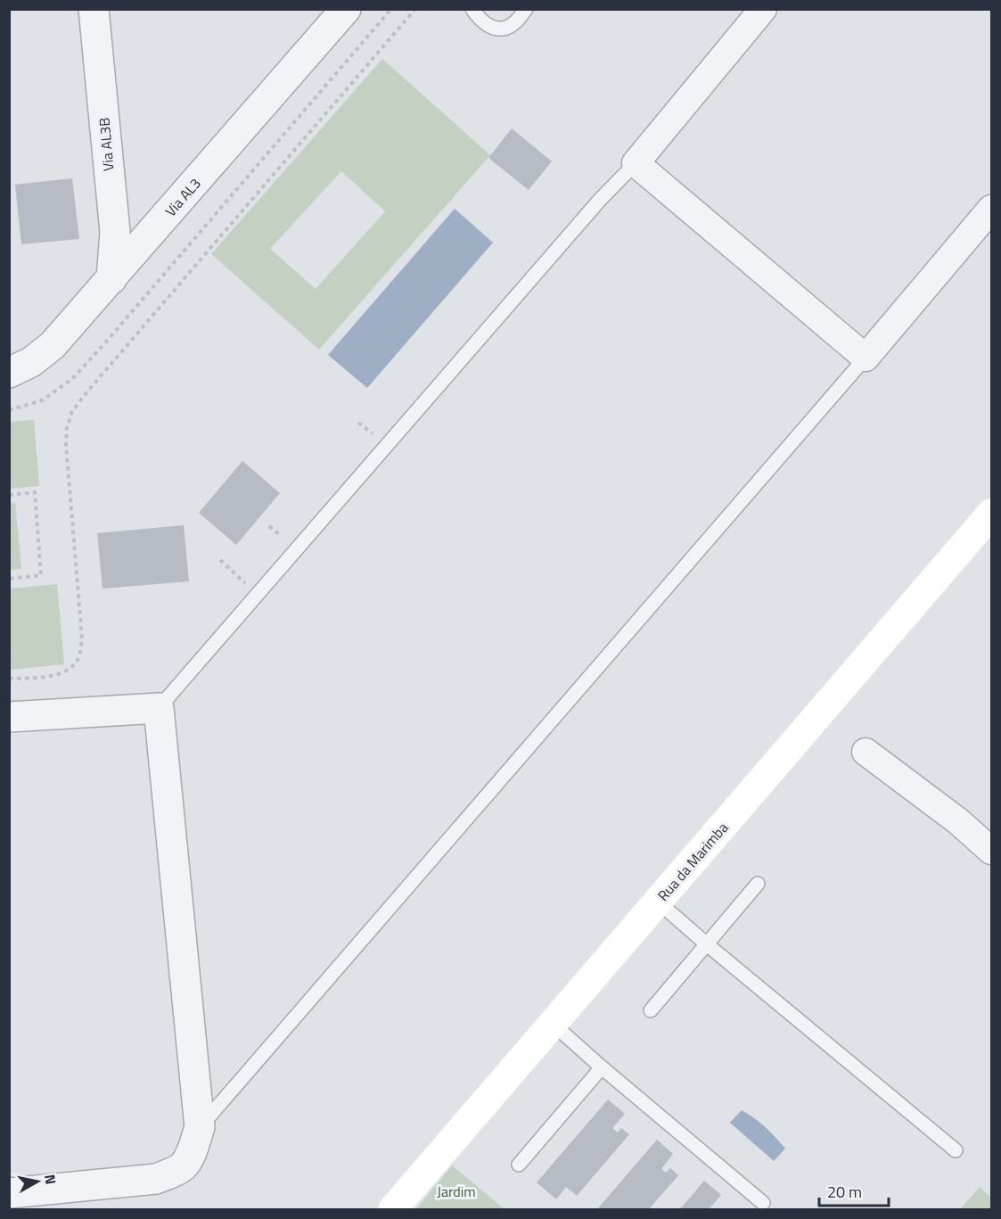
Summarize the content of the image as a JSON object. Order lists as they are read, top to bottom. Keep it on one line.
{"streets":{"main road":["Rua da Marimba"],"street":["Via AL3B","Via AL3"]},"crossings":[["Via AL3B","Via AL3"]],"parks":["Jardim"],"scale_bar":"20 m","north":"right"}
